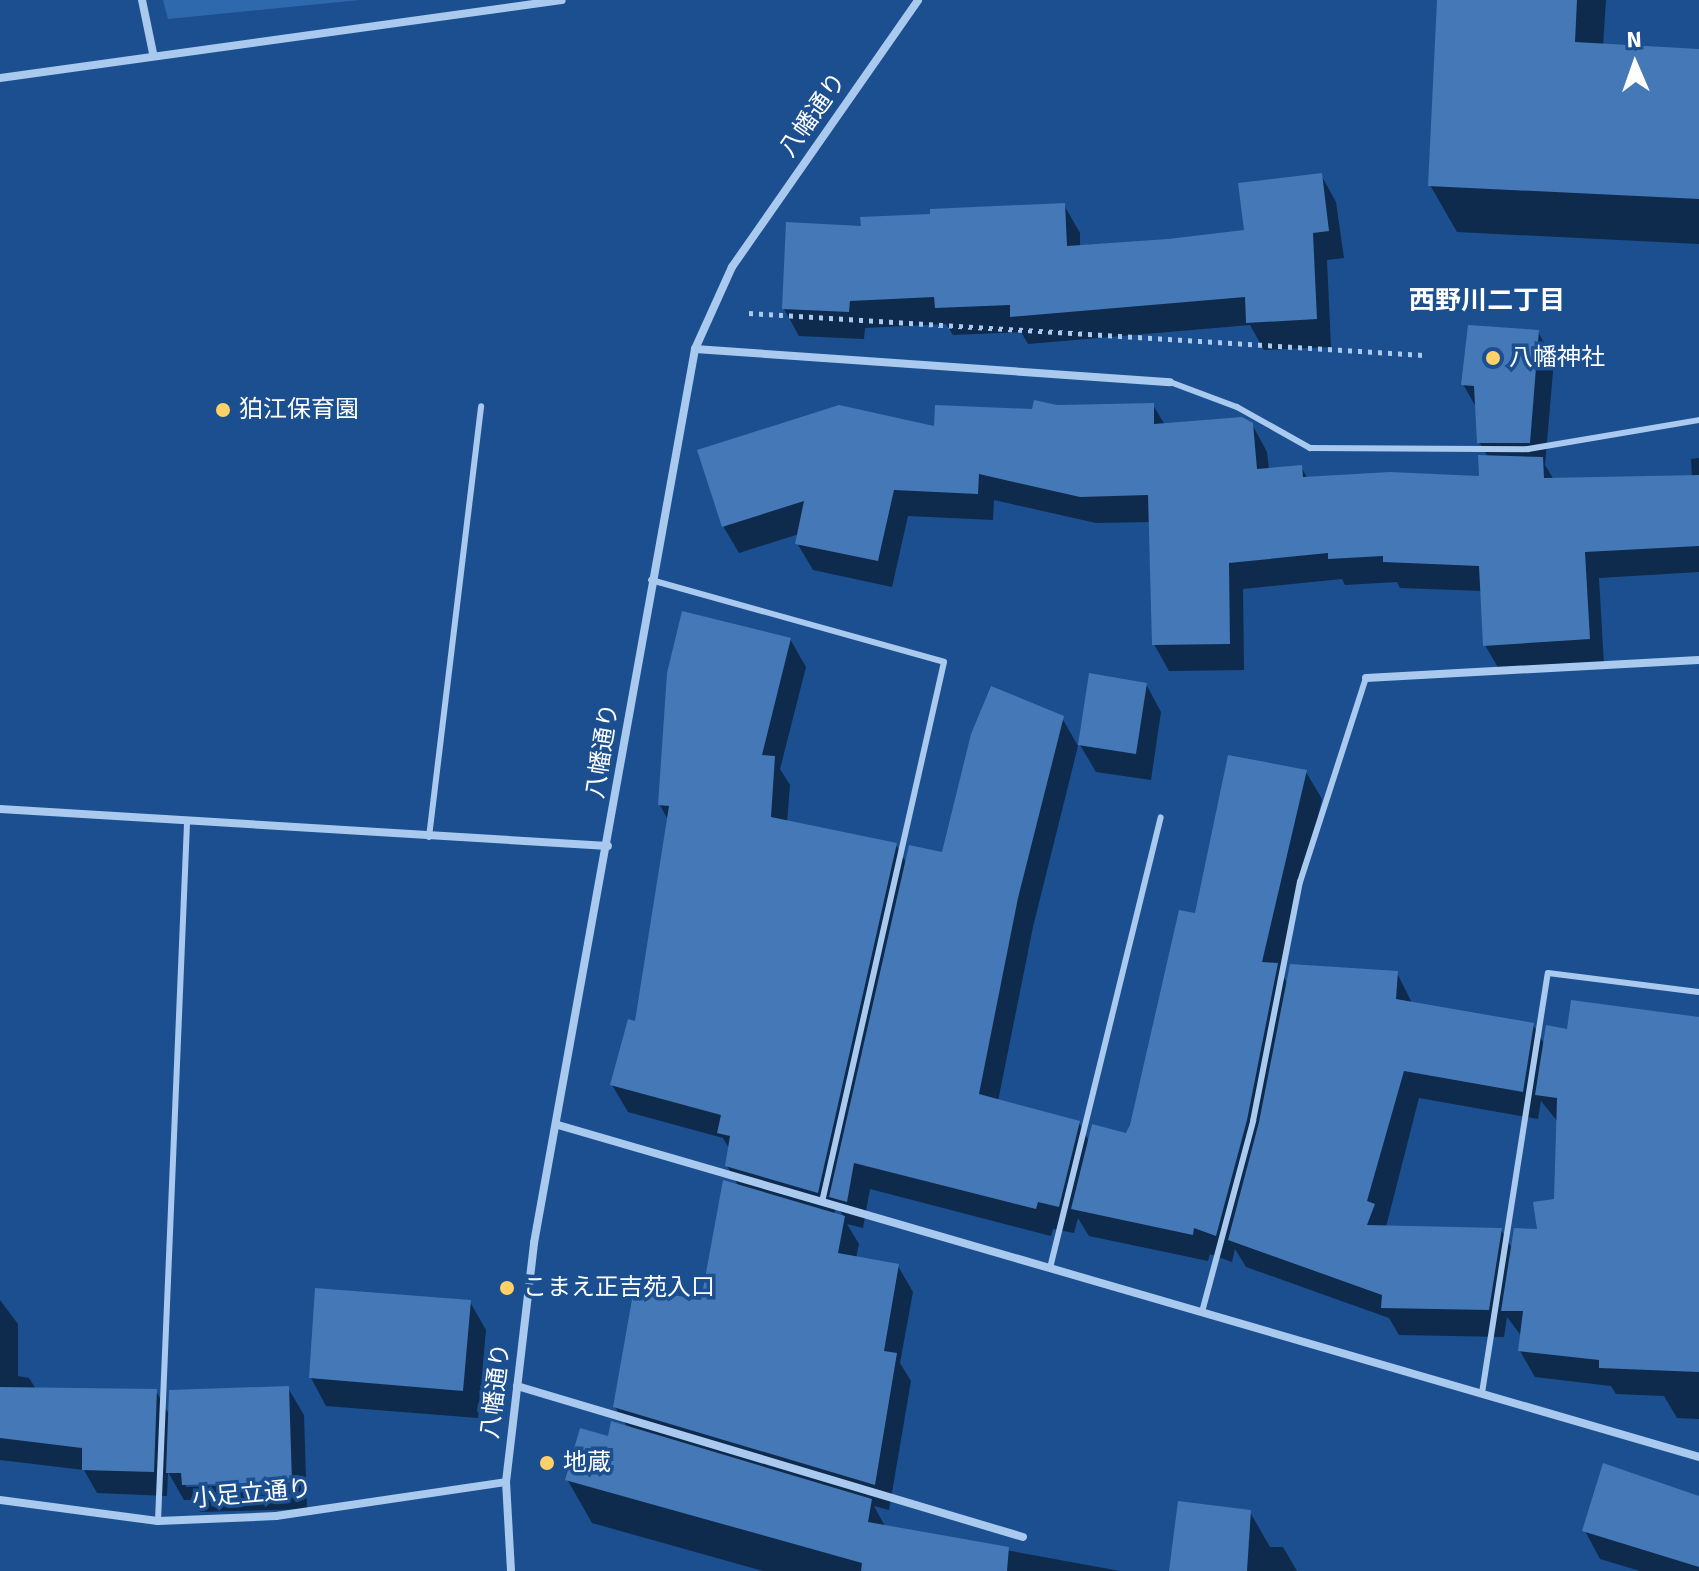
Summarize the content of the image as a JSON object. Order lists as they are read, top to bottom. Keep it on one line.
{"streets":{"street":["八幡通り","小足立通り"]},"crossings":[["八幡通り","小足立通り"]],"districts":["西野川二丁目"],"places":["八幡神社","狛江保育園","こまえ正吉苑入口","地蔵"],"north":"top"}
